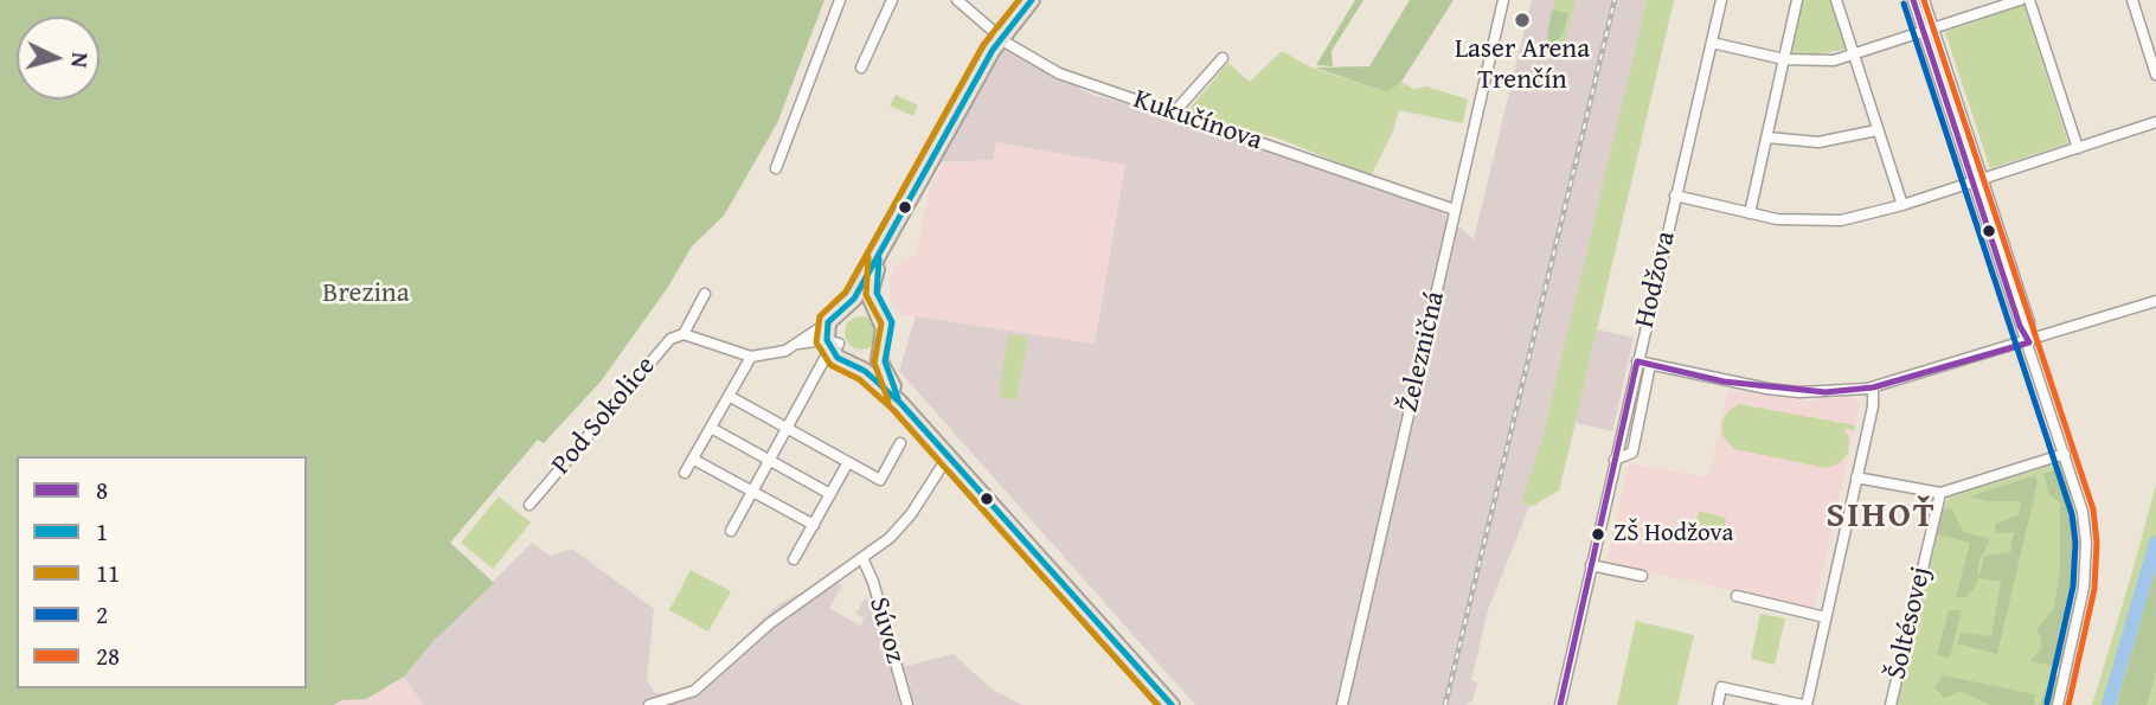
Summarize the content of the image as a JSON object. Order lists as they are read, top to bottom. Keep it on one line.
{"streets":{"street":["Kukučínova","Hodžova","Železničná","Pod Sokolice","Šoltésovej","Súvoz"]},"crossings":[["Kukučínova","Železničná"]],"districts":["SIHOŤ"],"parks":["Brezina"],"places":["Laser Arena Trenčín","ZŠ Hodžova"],"lines":["transit line 8","transit line 1","transit line 11","transit line 28","transit line 2"],"legend":["8","1","11","2","28"],"north":"right"}
